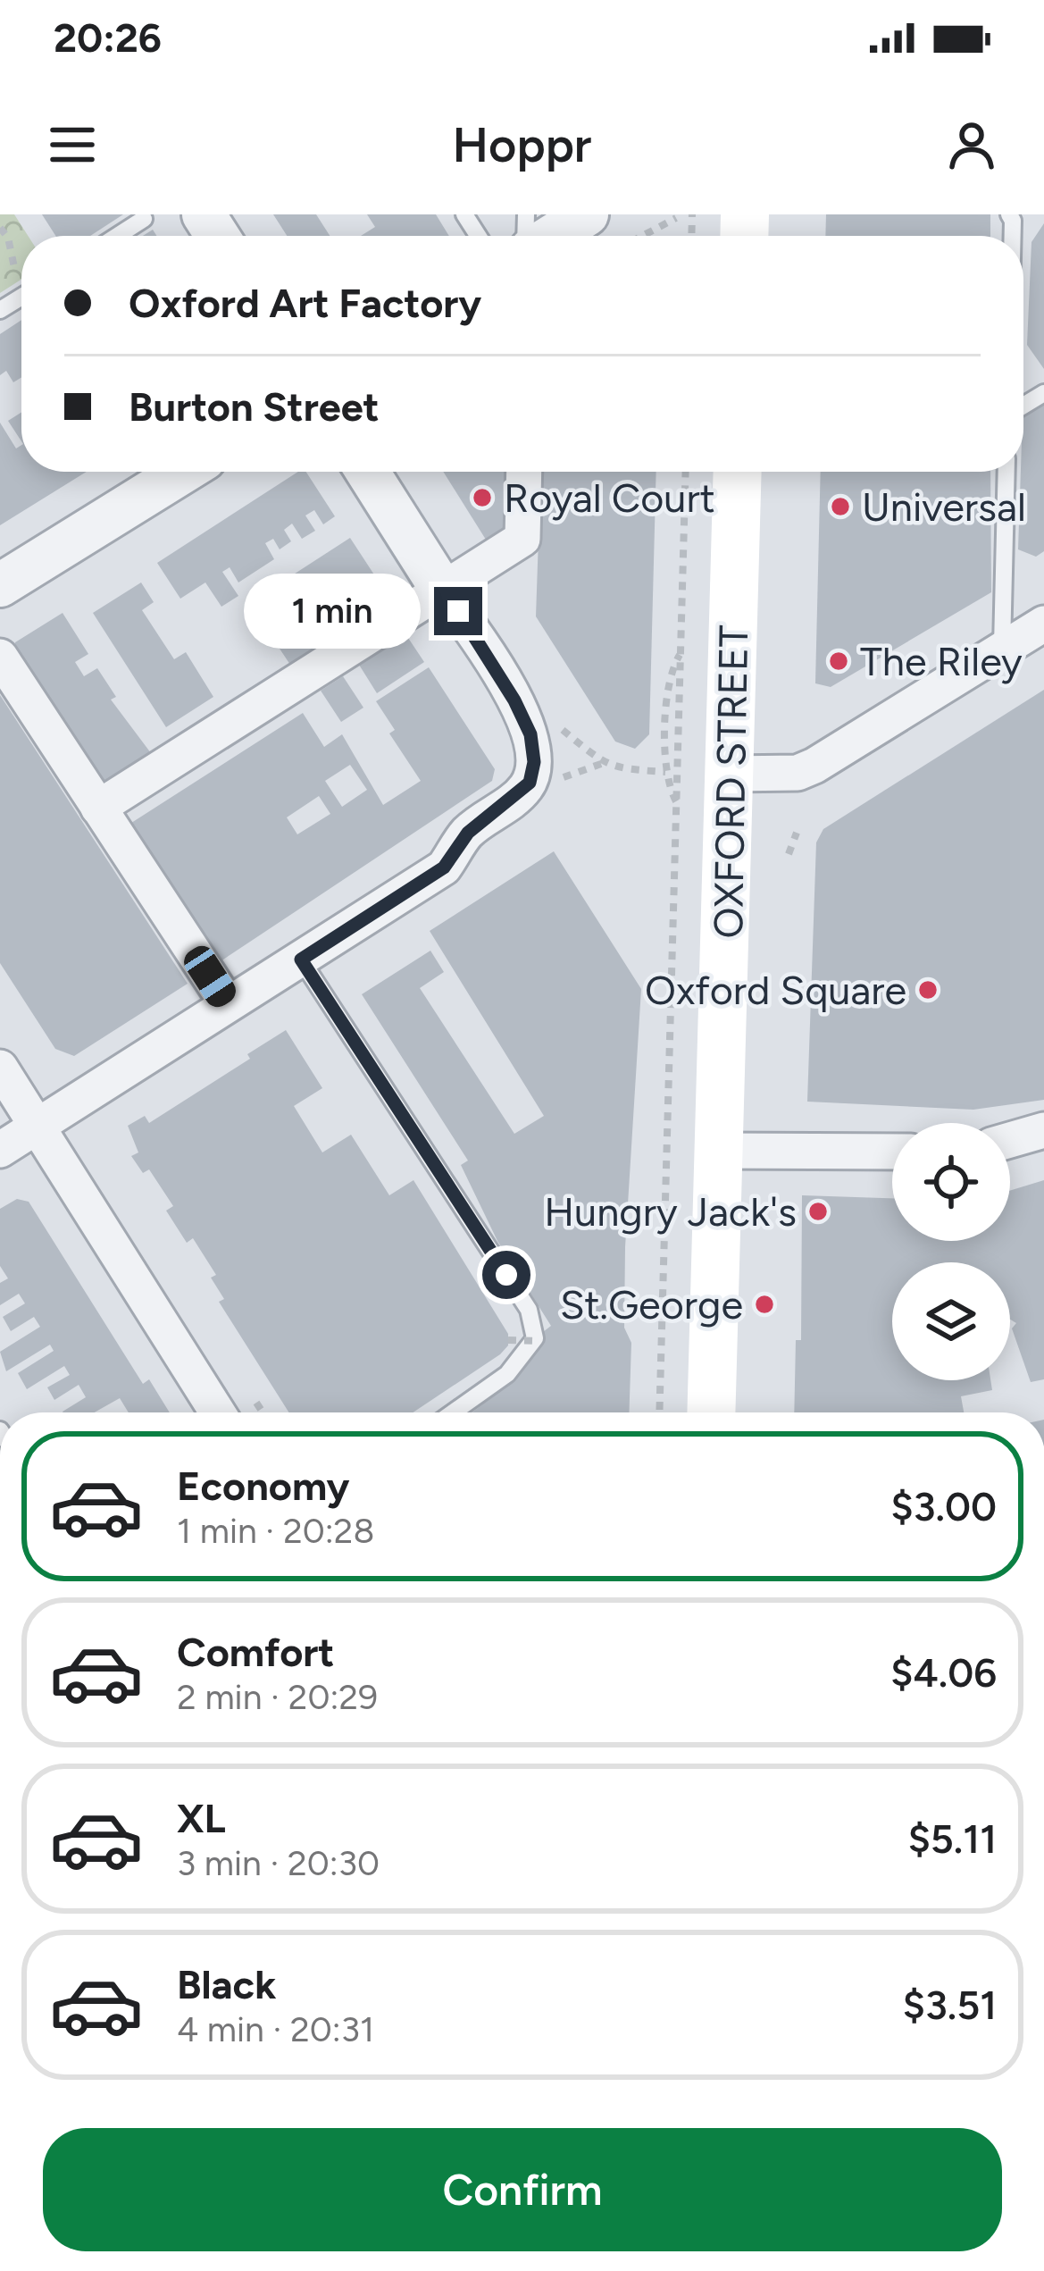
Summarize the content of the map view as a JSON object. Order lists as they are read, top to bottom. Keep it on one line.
{"streets":{"main road":["OXFORD STREET"]},"places":["Royal Court","Universal","The Riley","Oxford Square","Hungry Jack's","St.George"],"page":{"status":"20:26","header":"Hoppr","banner":["Oxford Art Factory","Burton Street"],"bubble":"1 min","list":[{"name":"Economy","note":"1 min · 20:28","value":"$3.00"},{"name":"Comfort","note":"2 min · 20:29","value":"$4.06"},{"name":"XL","note":"3 min · 20:30","value":"$5.11"},{"name":"Black","note":"4 min · 20:31","value":"$3.51"}],"buttons":"Confirm"}}
